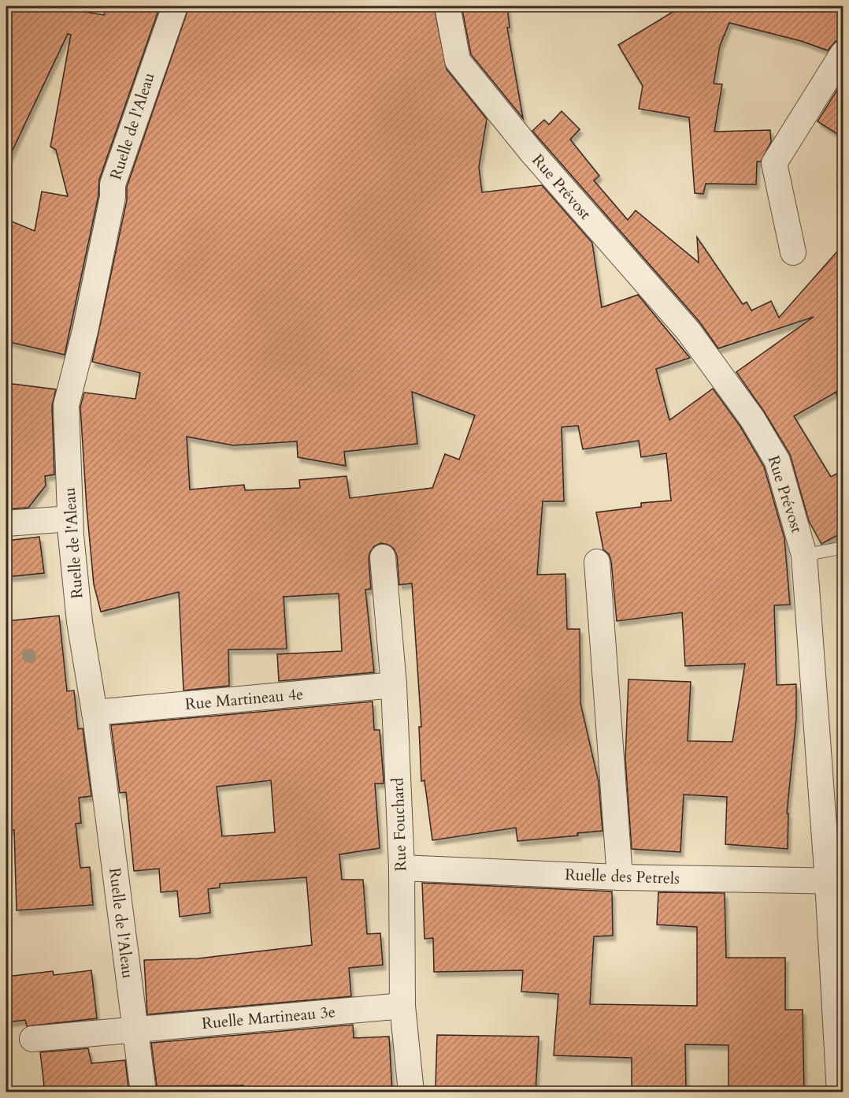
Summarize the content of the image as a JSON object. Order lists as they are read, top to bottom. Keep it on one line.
{"streets":{"street":["Ruelle de l'Aleau","Rue Prévost","Rue Martineau 4e","Rue Fouchard","Ruelle des Petrels","Ruelle Martineau 3e"]},"crossings":[["Ruelle de l'Aleau","Rue Martineau 4e"],["Ruelle de l'Aleau","Ruelle Martineau 3e"],["Rue Prévost","Ruelle des Petrels"],["Rue Martineau 4e","Rue Fouchard"],["Rue Fouchard","Ruelle des Petrels"],["Rue Fouchard","Ruelle Martineau 3e"]]}
